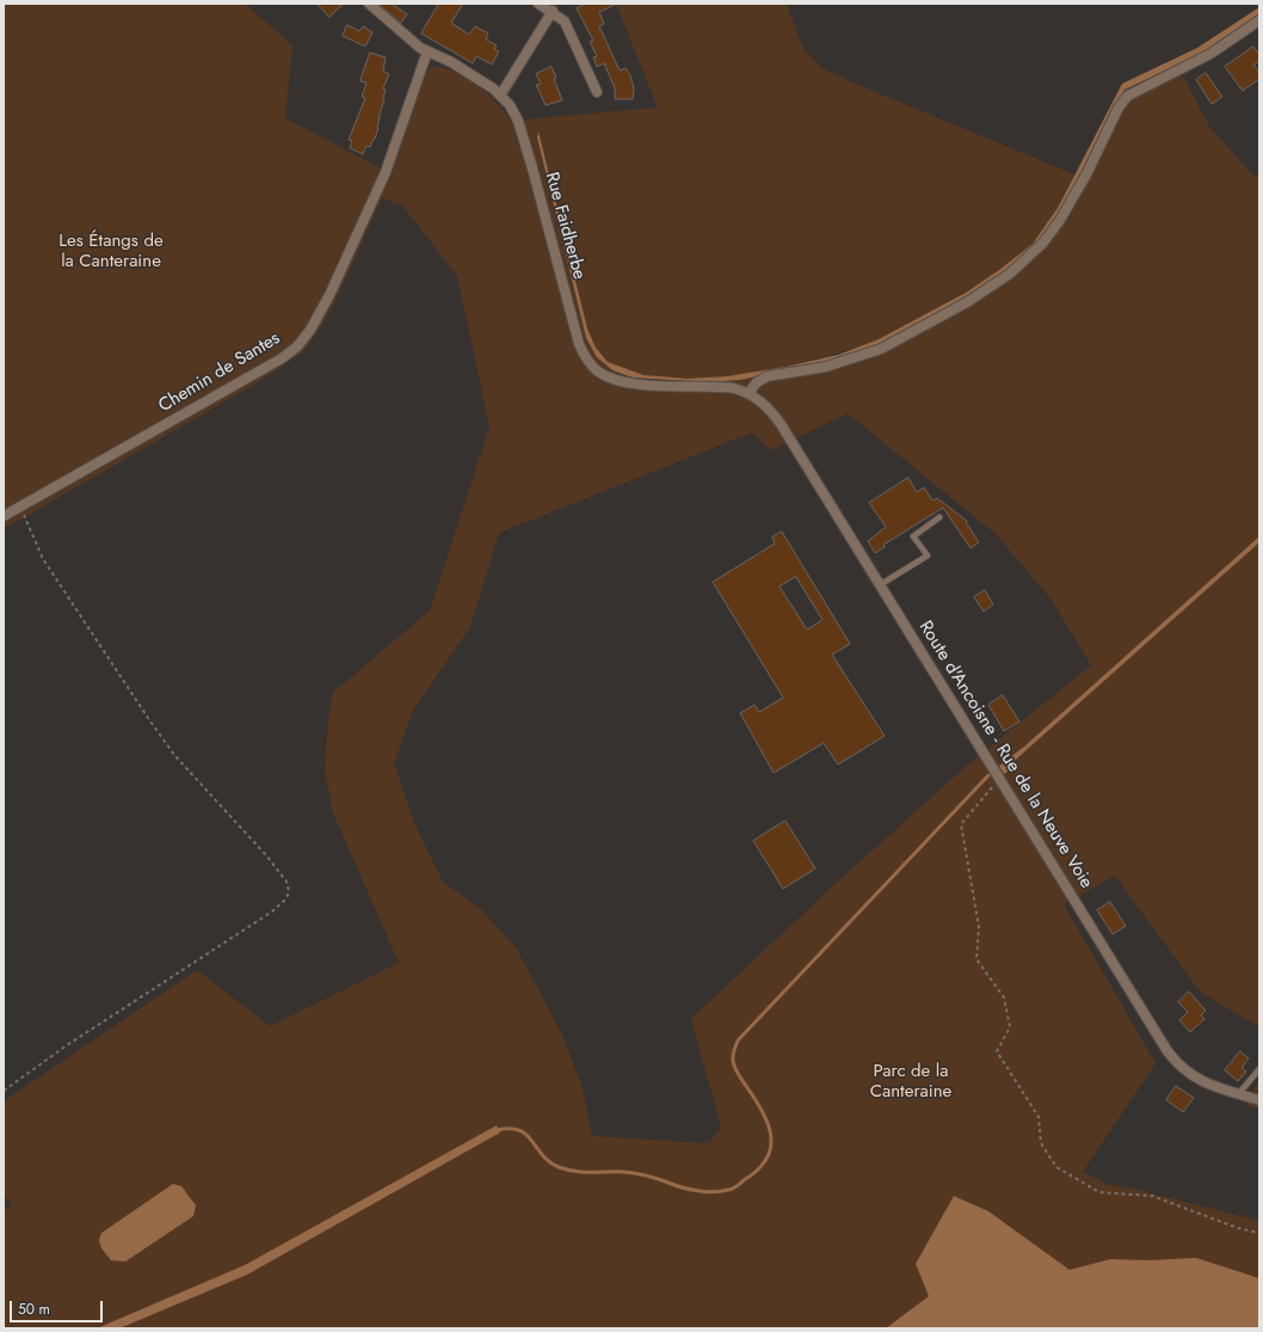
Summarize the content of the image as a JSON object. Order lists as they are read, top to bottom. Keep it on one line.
{"streets":{"street":["Rue Faidherbe","Chemin de Santes","Route d'Ancoisne - Rue de la Neuve Voie"]},"crossings":[["Rue Faidherbe","Chemin de Santes"],["Rue Faidherbe","Route d'Ancoisne - Rue de la Neuve Voie"]],"parks":["Les Étangs de la Canteraine","Parc de la Canteraine"],"scale_bar":"50 m"}
